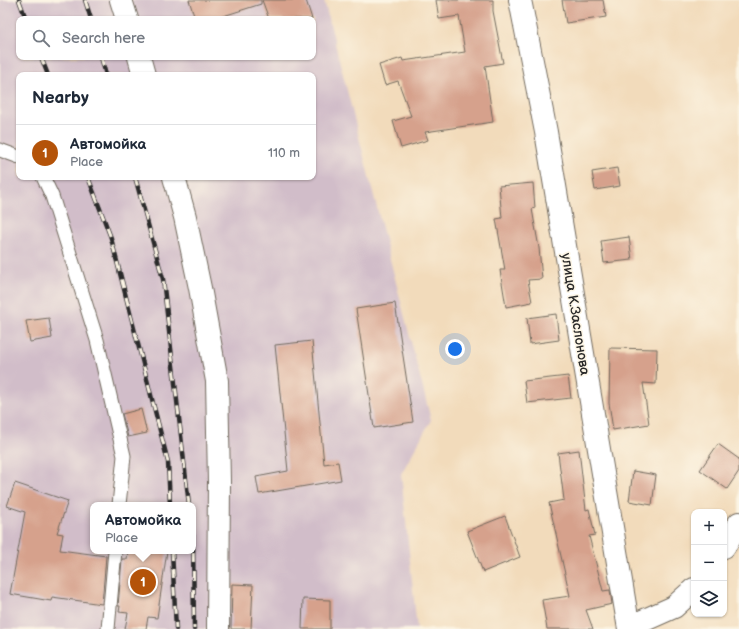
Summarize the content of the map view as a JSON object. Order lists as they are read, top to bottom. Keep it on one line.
{"streets":{"street":["улица К.Заслонова"]},"page":{"search":"Search here","heading":"Nearby","list":[{"mark":"1","name":"Автомойка","note":"Place","value":"110 m"}],"popup":["Автомойка","Place"],"map_buttons":["+","−"],"pins":"1"}}
